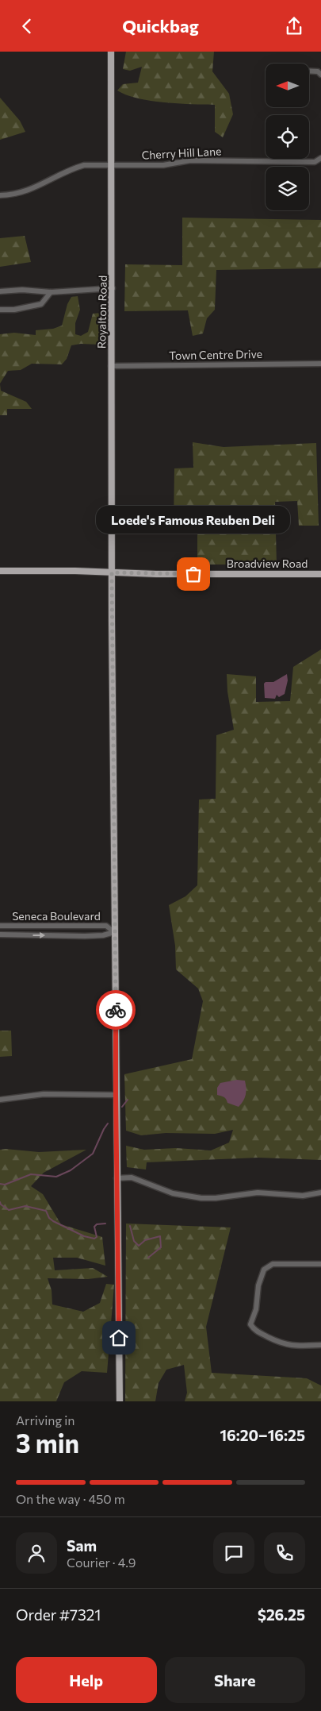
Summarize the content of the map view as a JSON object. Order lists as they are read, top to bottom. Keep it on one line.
{"streets":{"main road":["Royalton Road","Broadview Road"],"street":["Cherry Hill Lane","Town Centre Drive","Seneca Boulevard"]},"crossings":[["Cherry Hill Lane","Royalton Road"],["Royalton Road","Town Centre Drive"],["Royalton Road","Broadview Road"],["Royalton Road","Seneca Boulevard"]],"places":["Loede's Famous Reuben Deli"],"north":"left","page":{"header":"Quickbag","bubble":"Loede's Famous Reuben Deli","heading":["3 min","Arriving in","16:20–16:25"],"panel":["Sam","Courier · 4.9","Order #7321","$26.25"],"bar":"On the way · 450 m","buttons":["Help","Share"]}}
